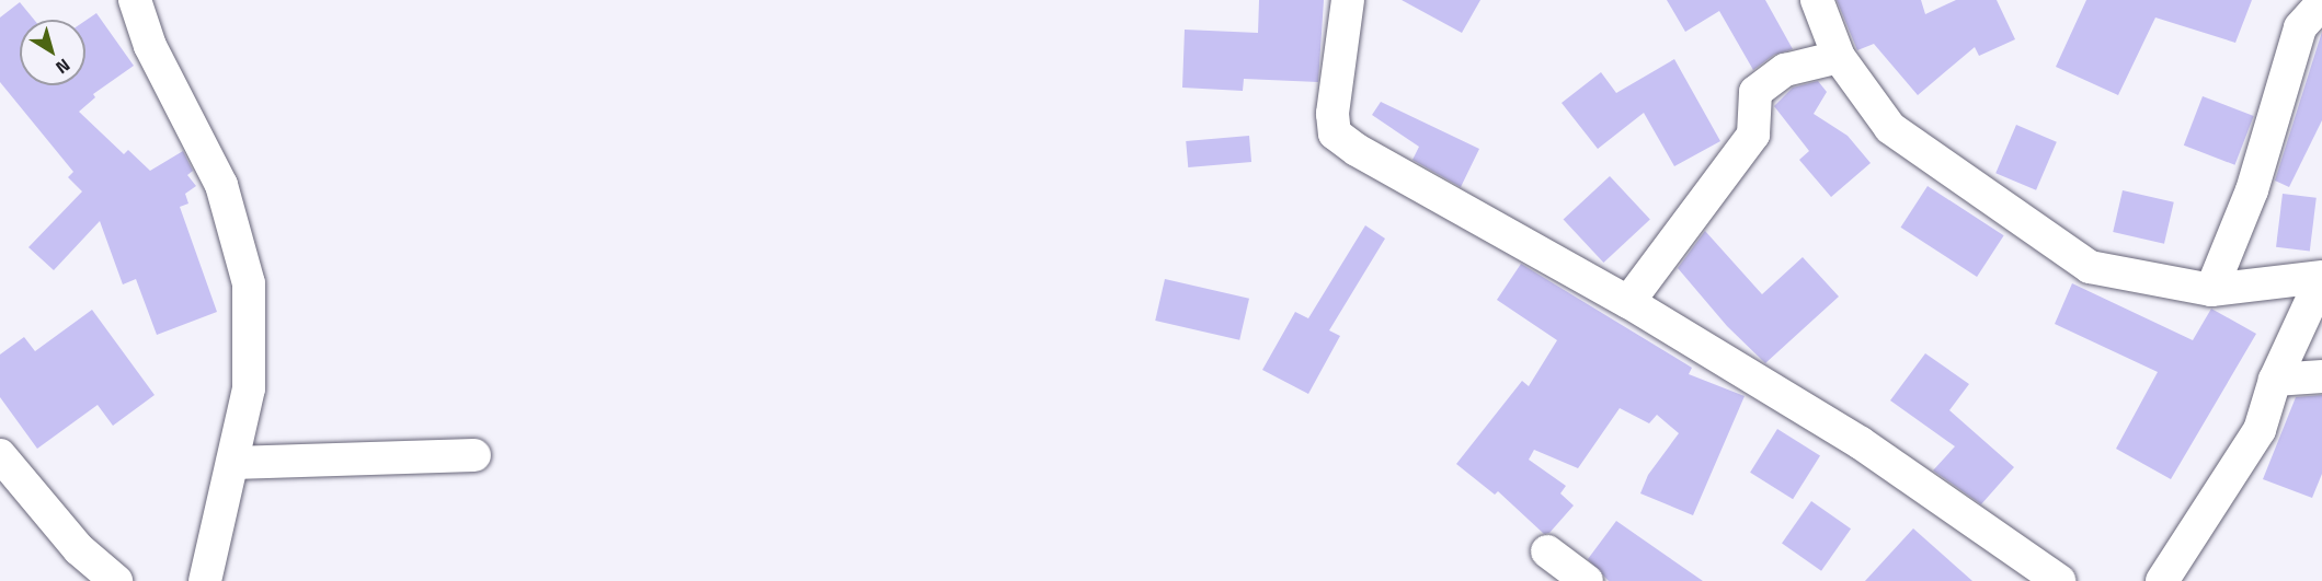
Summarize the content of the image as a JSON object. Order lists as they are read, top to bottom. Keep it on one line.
{"north":"bottom right"}
